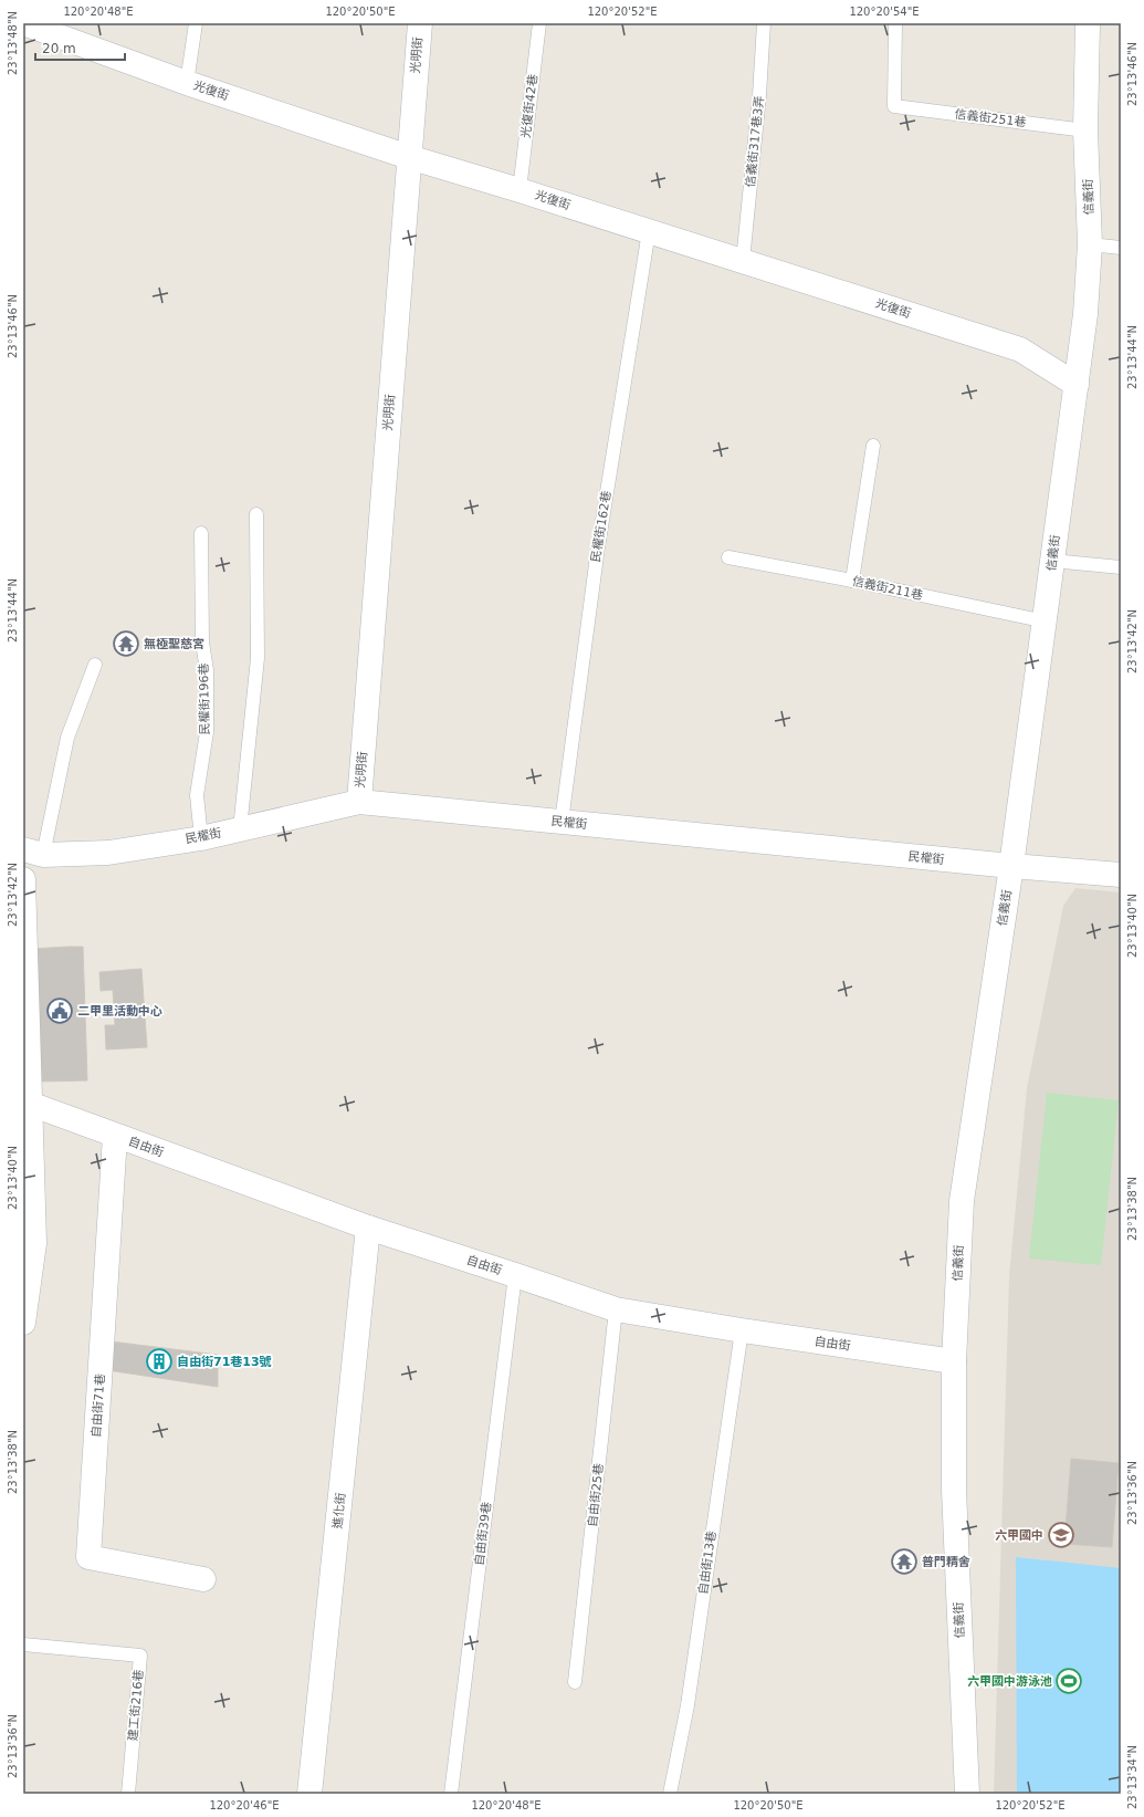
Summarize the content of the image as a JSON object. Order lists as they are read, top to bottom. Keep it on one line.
{"streets":{"street":["光明街","光復街","信義街","民權街","自由街","自由街71巷","進化街"],"lane":["光復街42巷","信義街251巷","信義街317巷3弄","民權街162巷","信義街211巷","民權街196巷","自由街25巷","自由街39巷","自由街13巷","建工街216巷"]},"crossings":[["光明街","光復街"],["光明街","民權街"],["光復街","光復街42巷"],["光復街","信義街317巷3弄"],["光復街","信義街"],["光復街","民權街162巷"],["信義街251巷","信義街"],["信義街","信義街211巷"],["信義街","民權街"],["信義街","自由街"],["民權街162巷","民權街"],["民權街196巷","民權街"],["自由街","自由街71巷"],["自由街","自由街25巷"],["自由街","進化街"],["自由街","自由街39巷"],["自由街","自由街13巷"]],"places":{"temple":["無極聖慈宮","普門精舍"],"public building":["二甲里活動中心"],"building":["自由街71巷13號"],"school or university":["六甲國中"],"sports":["六甲國中游泳池"]},"scale_bar":"20 m","coordinates":["120°20'48\"E","120°20'50\"E","120°20'52\"E","120°20'54\"E","23°13'48\"N","23°13'46\"N","23°13'44\"N","23°13'42\"N","23°13'40\"N","23°13'38\"N","23°13'36\"N","23°13'34\"N","120°20'46\"E"]}
